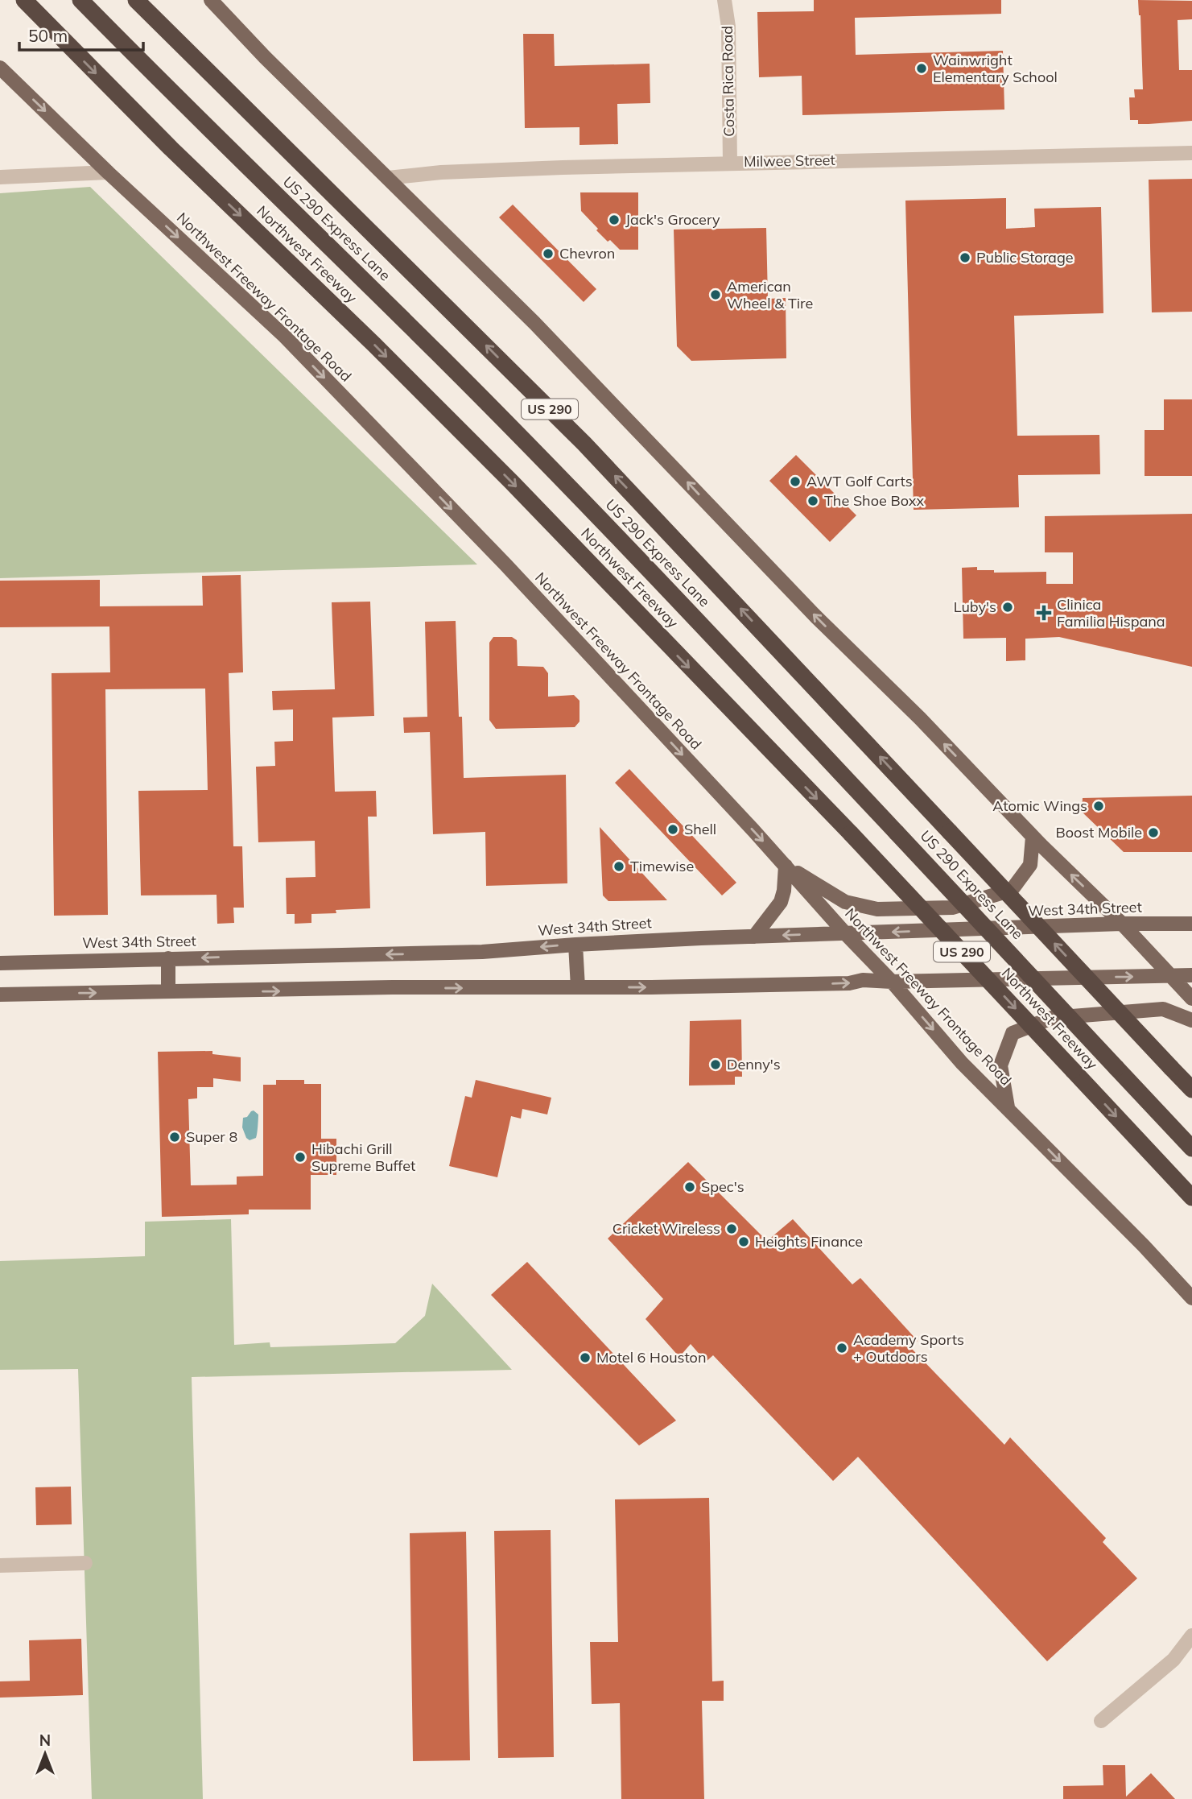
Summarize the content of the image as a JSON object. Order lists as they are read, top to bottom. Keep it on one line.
{"streets":{"highway":["US 290 Express Lane","Northwest Freeway","US 290"],"main road":["Northwest Freeway Frontage Road","West 34th Street"],"street":["Costa Rica Road","Milwee Street"]},"crossings":[["Costa Rica Road","Milwee Street"],["Northwest Freeway Frontage Road","West 34th Street"]],"one_way":["Northwest Freeway Frontage Road"],"places":{"other":["Wainwright Elementary School","Jack's Grocery","Chevron","Public Storage","American Wheel & Tire","AWT Golf Carts","The Shoe Boxx","Luby's","Atomic Wings","Shell","Boost Mobile","Timewise","Denny's","Super 8","Hibachi Grill Supreme Buffet","Spec's","Cricket Wireless","Heights Finance","Academy Sports + Outdoors","Motel 6 Houston"],"health":["Clinica Familia Hispana"]},"scale_bar":"50 m","north":"top"}
